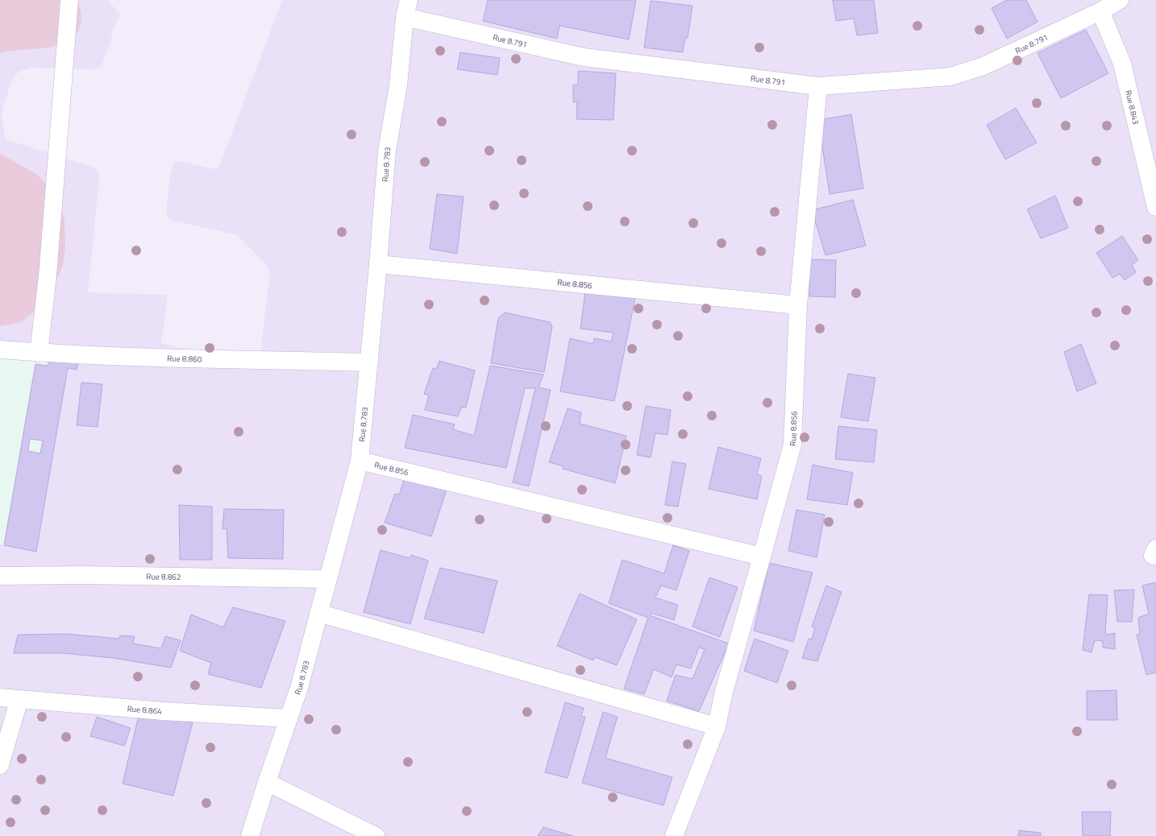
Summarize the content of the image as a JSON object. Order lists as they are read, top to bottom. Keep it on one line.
{"streets":{"street":["Rue 8.791","Rue 8.843","Rue 8.783","Rue 8.856","Rue 8.860","Rue 8.862","Rue 8.864"]},"crossings":[["Rue 8.791","Rue 8.843"],["Rue 8.791","Rue 8.783"],["Rue 8.783","Rue 8.856"],["Rue 8.783","Rue 8.860"],["Rue 8.783","Rue 8.862"],["Rue 8.783","Rue 8.864"]]}
